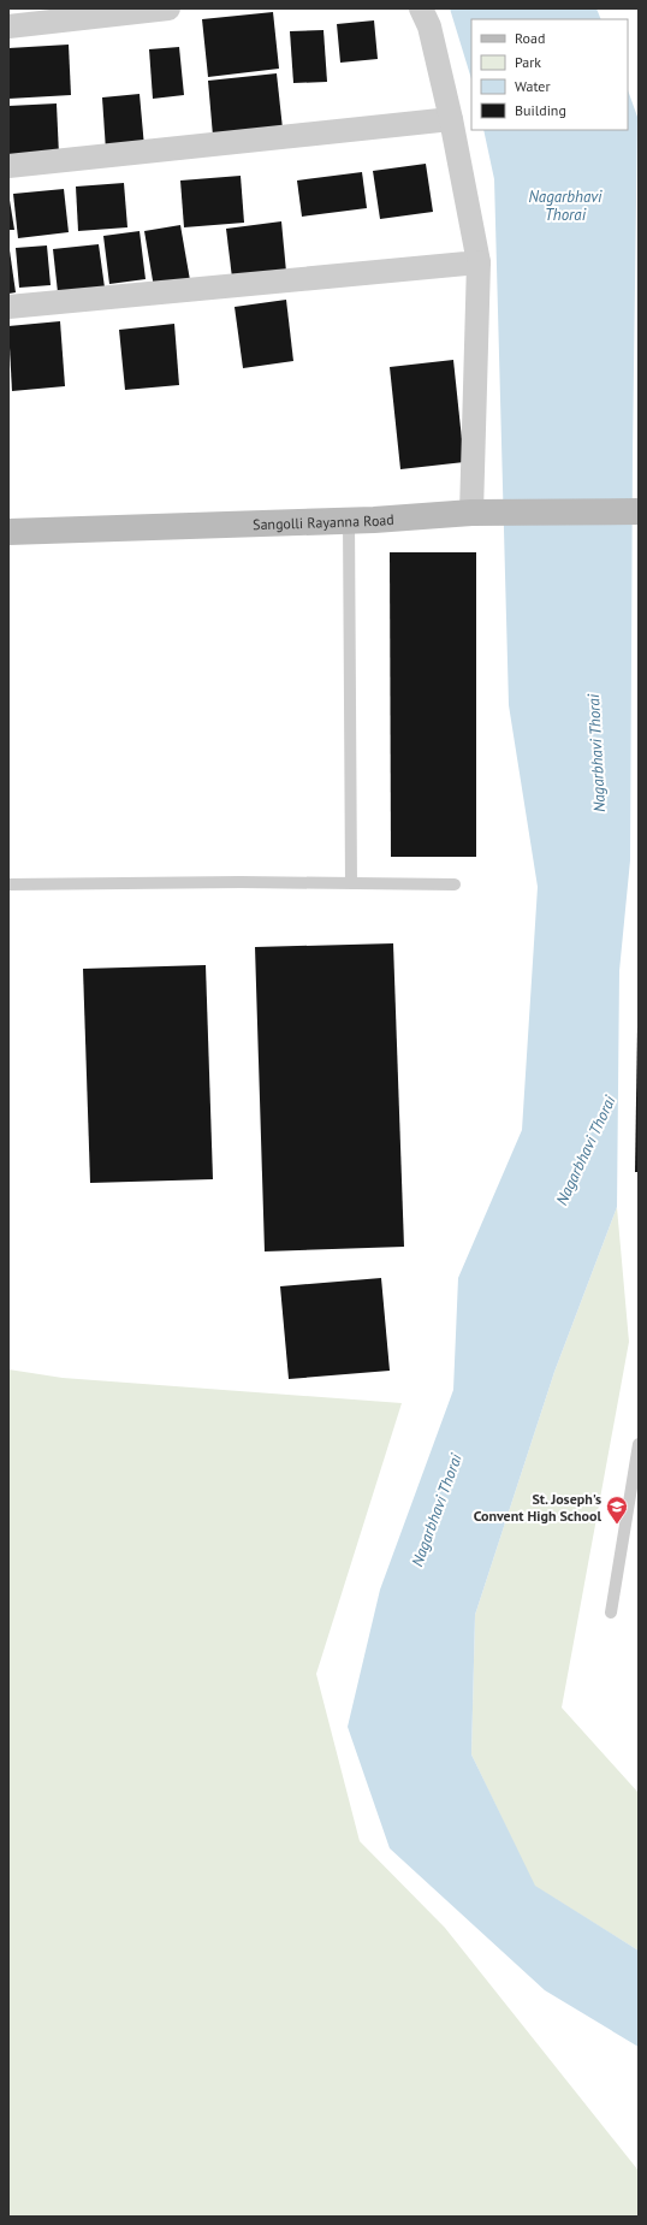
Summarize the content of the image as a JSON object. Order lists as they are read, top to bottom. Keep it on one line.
{"streets":{"street":["Sangolli Rayanna Road"]},"water":["Nagarbhavi Thorai"],"places":{"school or university":["St. Joseph's Convent High School"]},"legend":["Road","Park","Water","Building"]}
